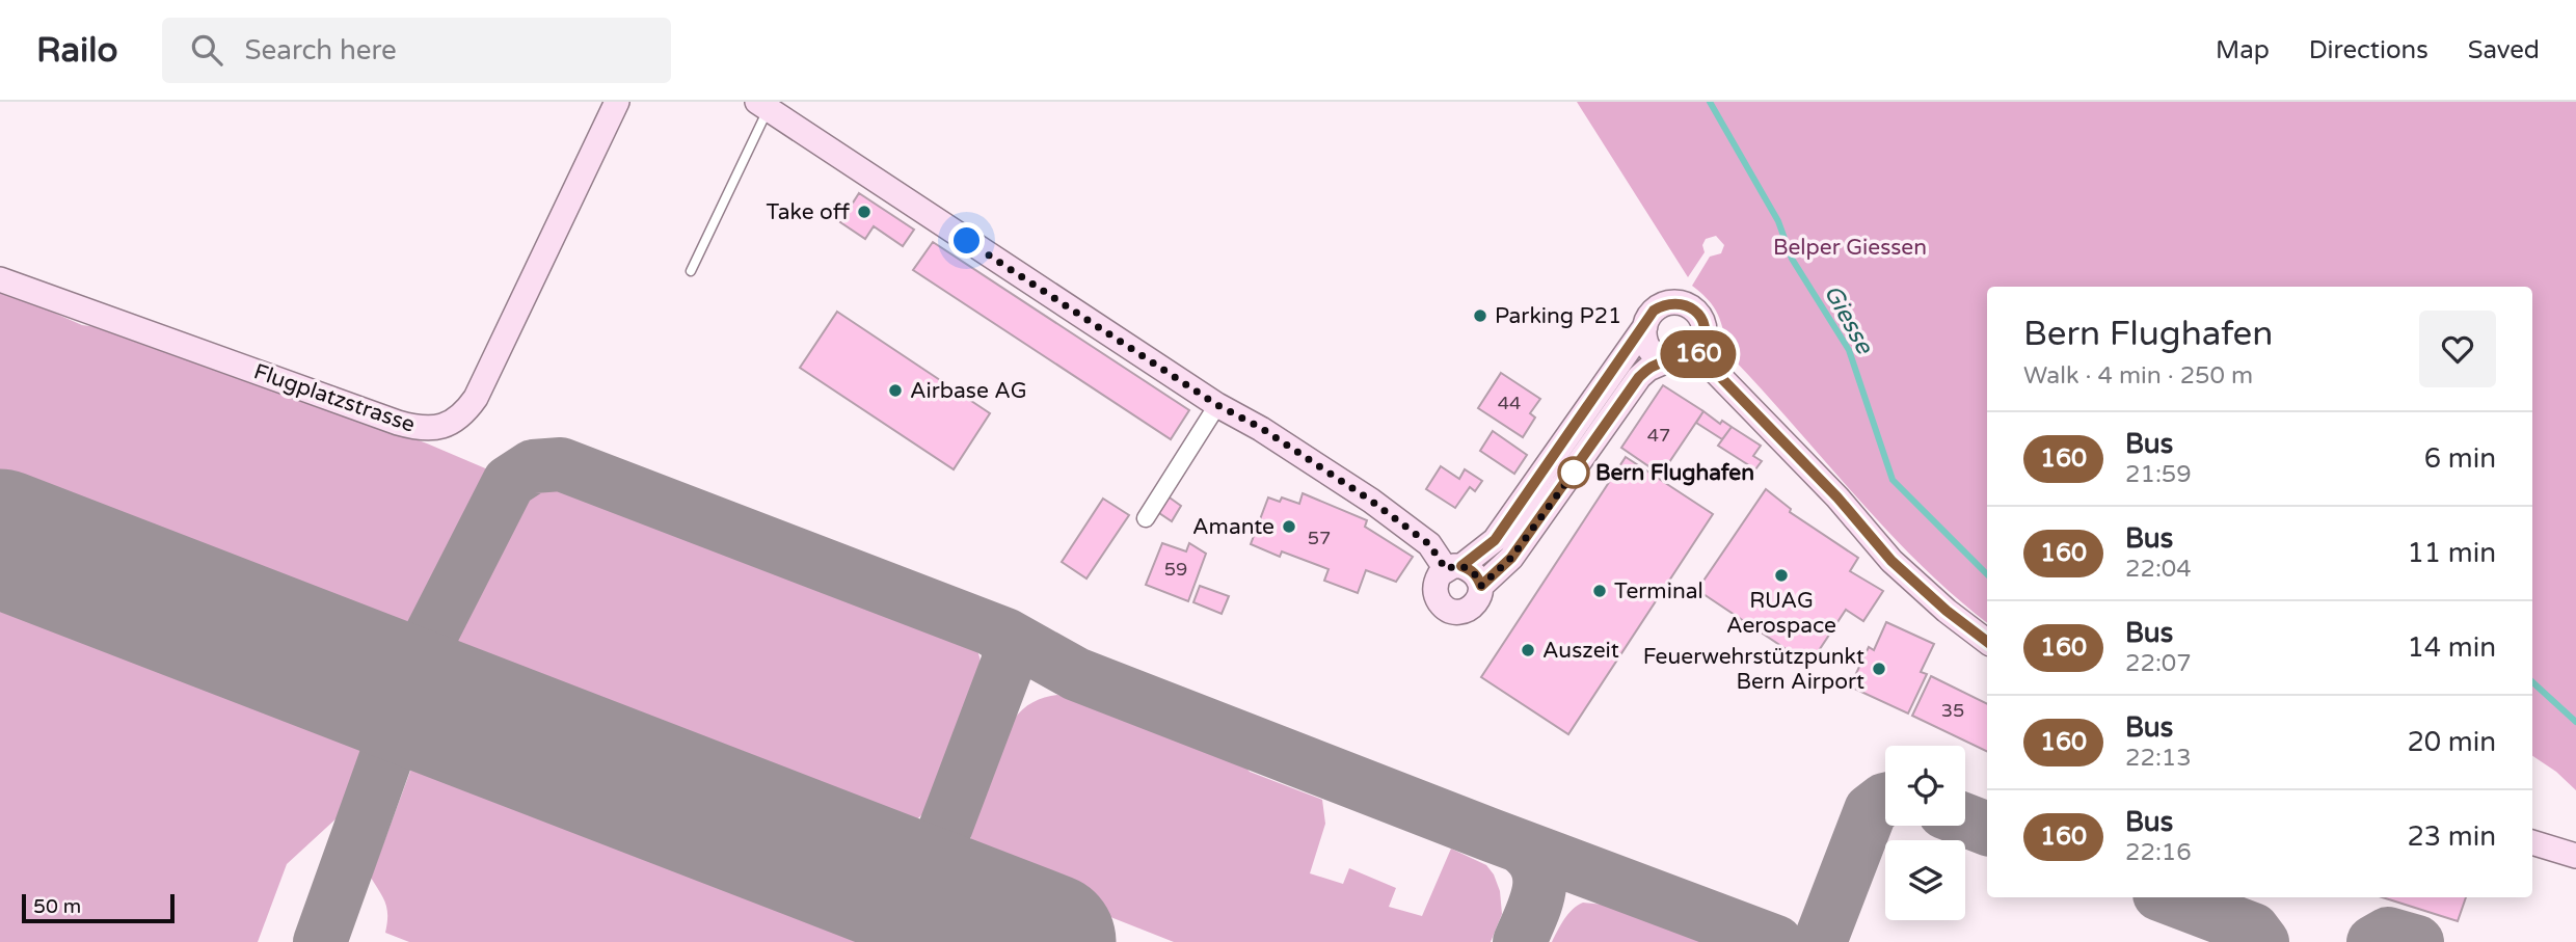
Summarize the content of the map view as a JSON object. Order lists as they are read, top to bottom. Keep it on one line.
{"streets":{"street":["Flugplatzstrasse"]},"water":["Giesse"],"parks":["Belper Giessen"],"places":["Take off","Parking P21","Airbase AG","Bern Flughafen","Amante","RUAG Aerospace","Terminal","Auszeit","Feuerwehrstützpunkt Bern Airport"],"lines":["bus line 160"],"house_numbers":["44","47","57","59","35"],"scale_bar":"50 m","page":{"header":"Railo","search":"Search here","nav":["Map","Directions","Saved"],"on_map":"160","heading":["Bern Flughafen","Walk · 4 min · 250 m"],"list":[{"mark":"160","name":"Bus","note":"21:59","value":"6 min"},{"mark":"160","name":"Bus","note":"22:04","value":"11 min"},{"mark":"160","name":"Bus","note":"22:07","value":"14 min"},{"mark":"160","name":"Bus","note":"22:13","value":"20 min"},{"mark":"160","name":"Bus","note":"22:16","value":"23 min"}],"scale":"50 m"}}
